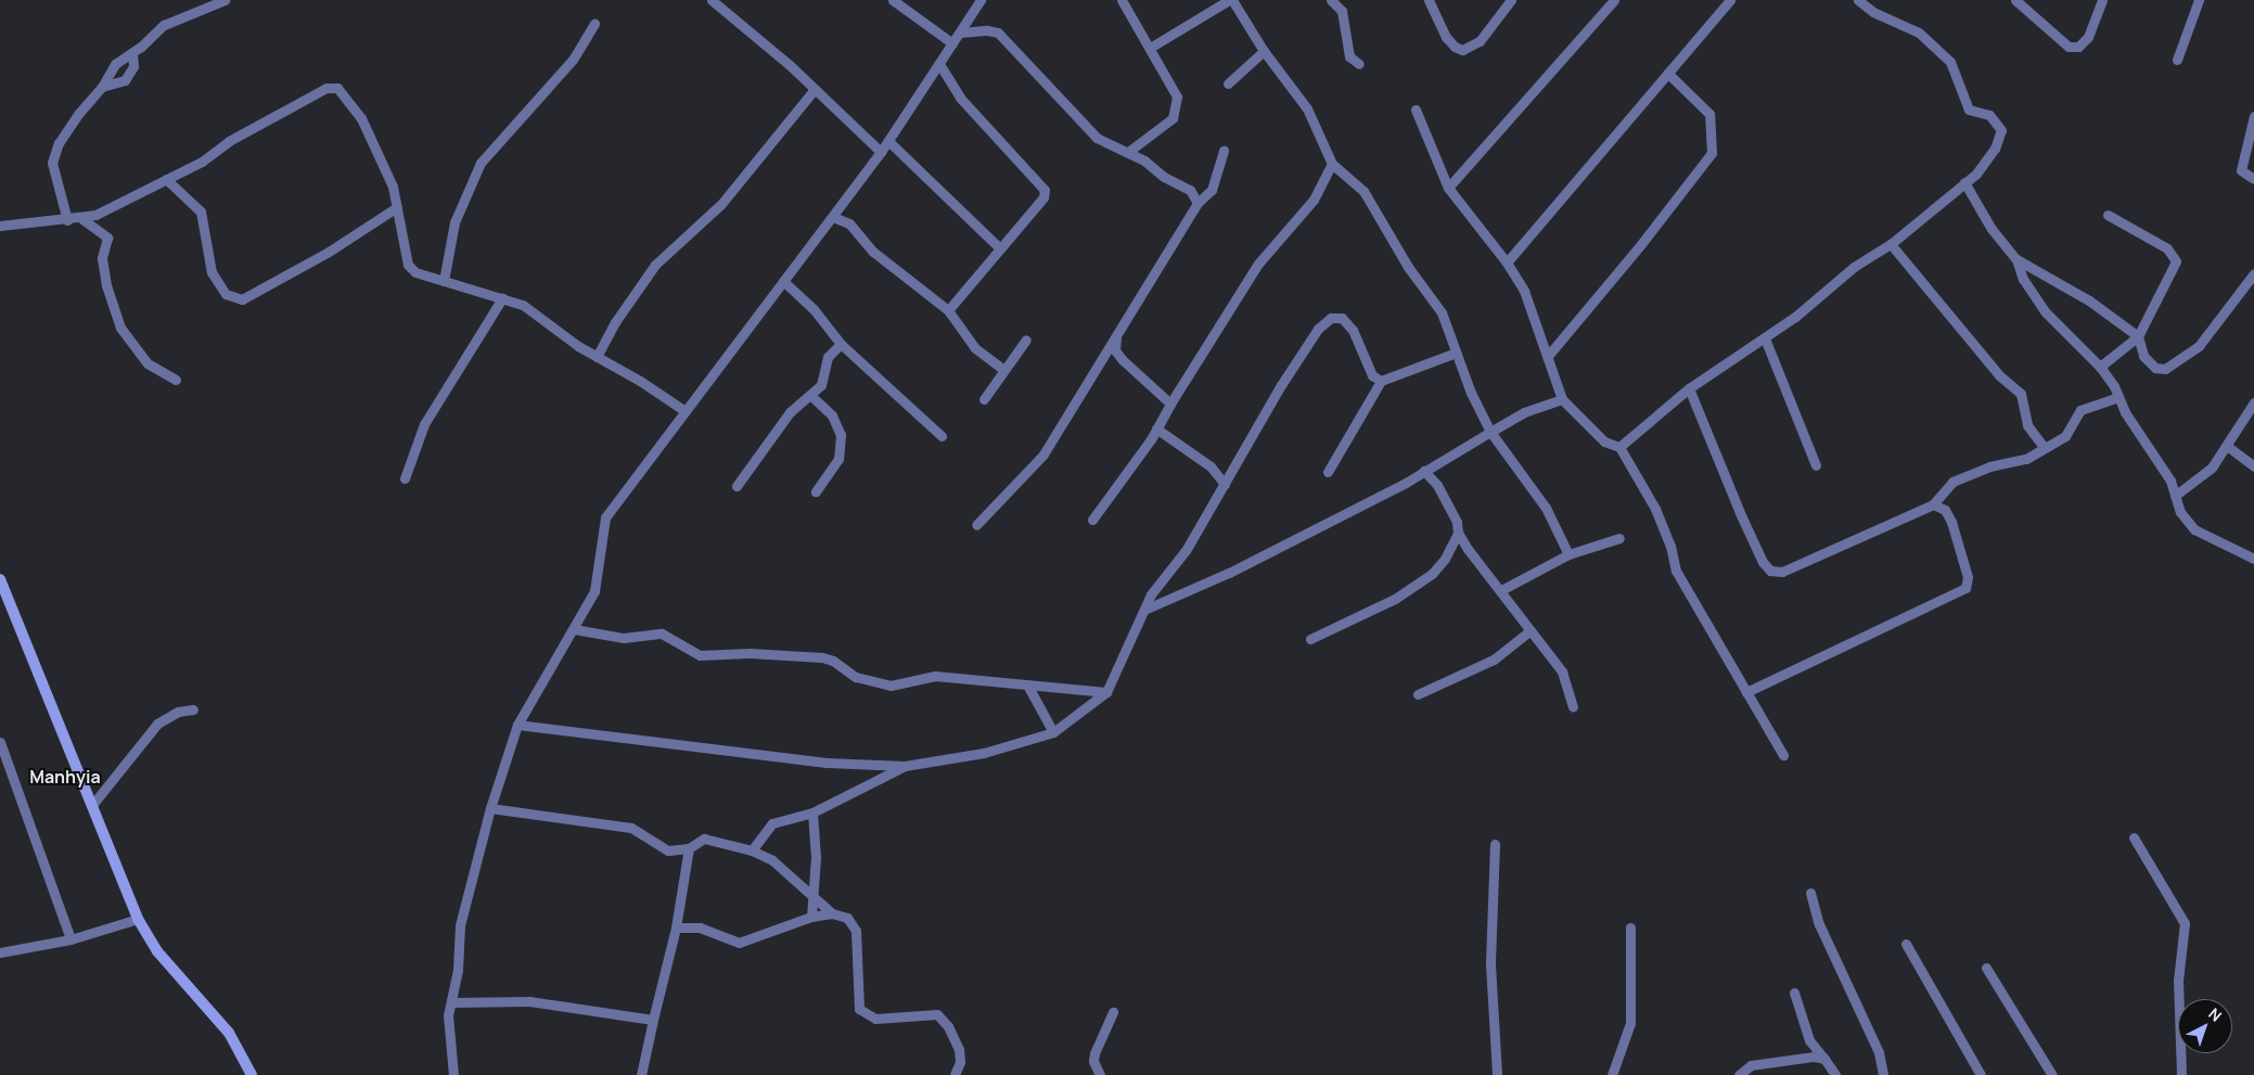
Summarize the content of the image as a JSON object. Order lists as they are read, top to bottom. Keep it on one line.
{"districts":["Manhyia"],"north":"top right"}
